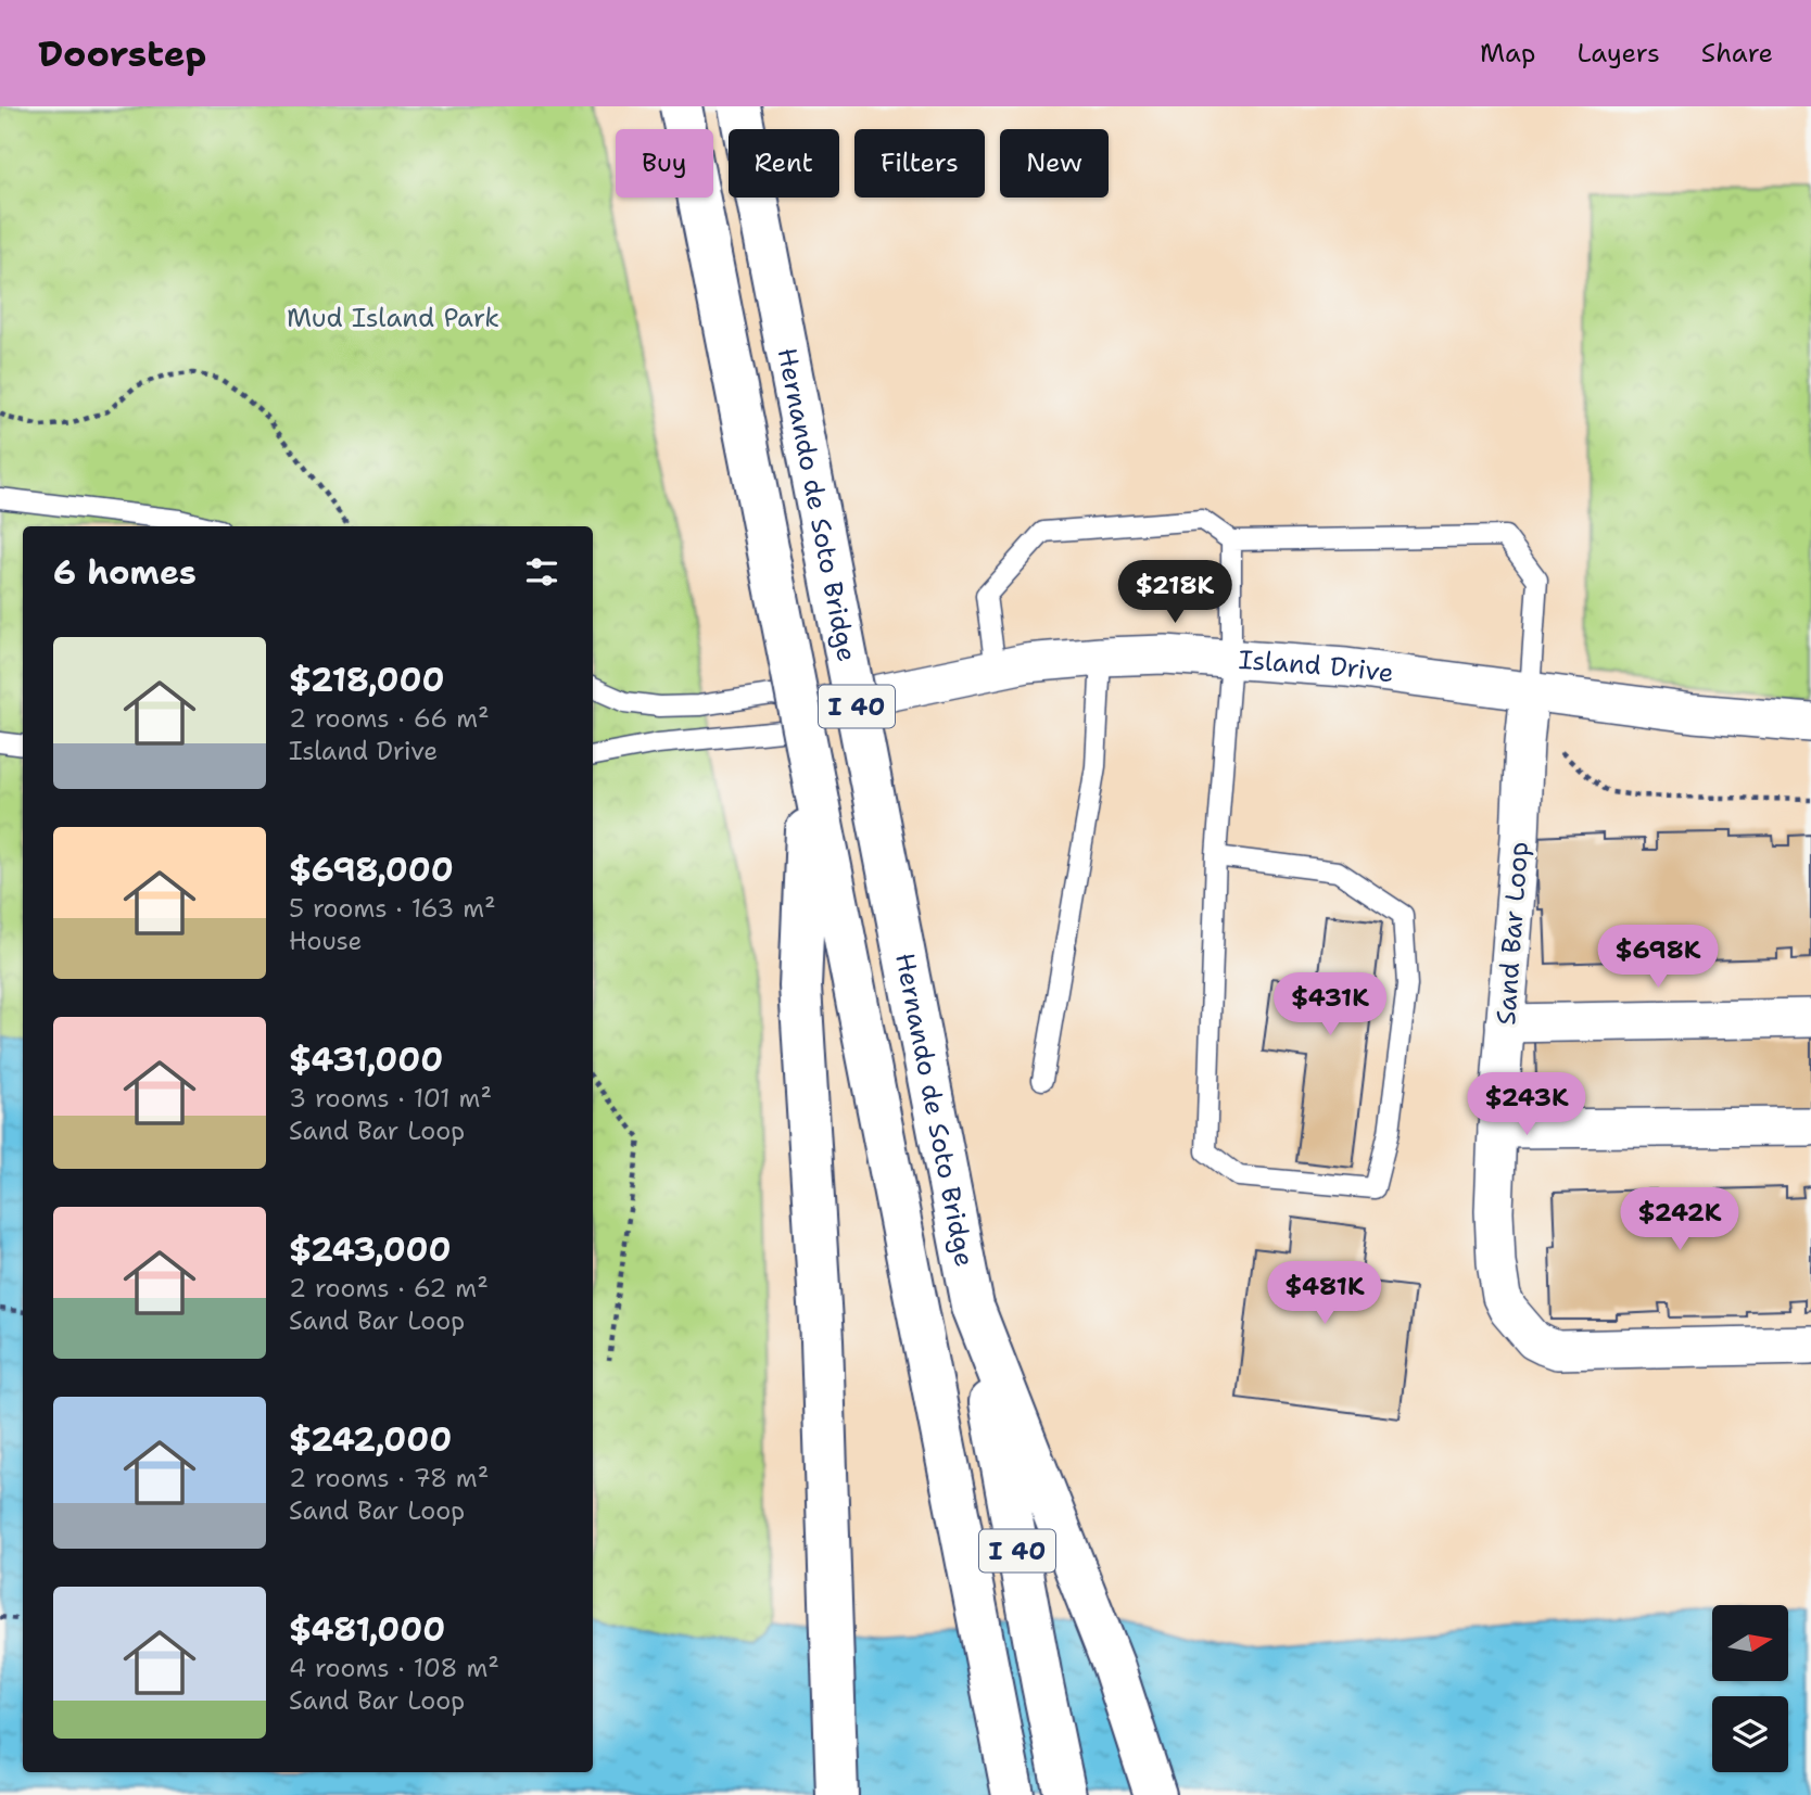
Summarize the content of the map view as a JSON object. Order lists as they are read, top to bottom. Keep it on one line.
{"streets":{"highway":["Hernando de Soto Bridge","I 40"],"street":["Island Drive","Sand Bar Loop"]},"crossings":[["Hernando de Soto Bridge","I 40"],["Island Drive","Sand Bar Loop"]],"parks":["Mud Island Park"],"north":"right","page":{"header":"Doorstep","nav":["Map","Layers","Share"],"chip":["Buy","Rent","Filters","New"],"heading":"6 homes","price":["$218K","$698K","$431K","$243K","$242K","$481K"],"list":[{"name":"$218,000","note":"2 rooms · 66 m² · Island Drive"},{"name":"$698,000","note":"5 rooms · 163 m² · House"},{"name":"$431,000","note":"3 rooms · 101 m² · Sand Bar Loop"},{"name":"$243,000","note":"2 rooms · 62 m² · Sand Bar Loop"},{"name":"$242,000","note":"2 rooms · 78 m² · Sand Bar Loop"},{"name":"$481,000","note":"4 rooms · 108 m² · Sand Bar Loop"}]}}
